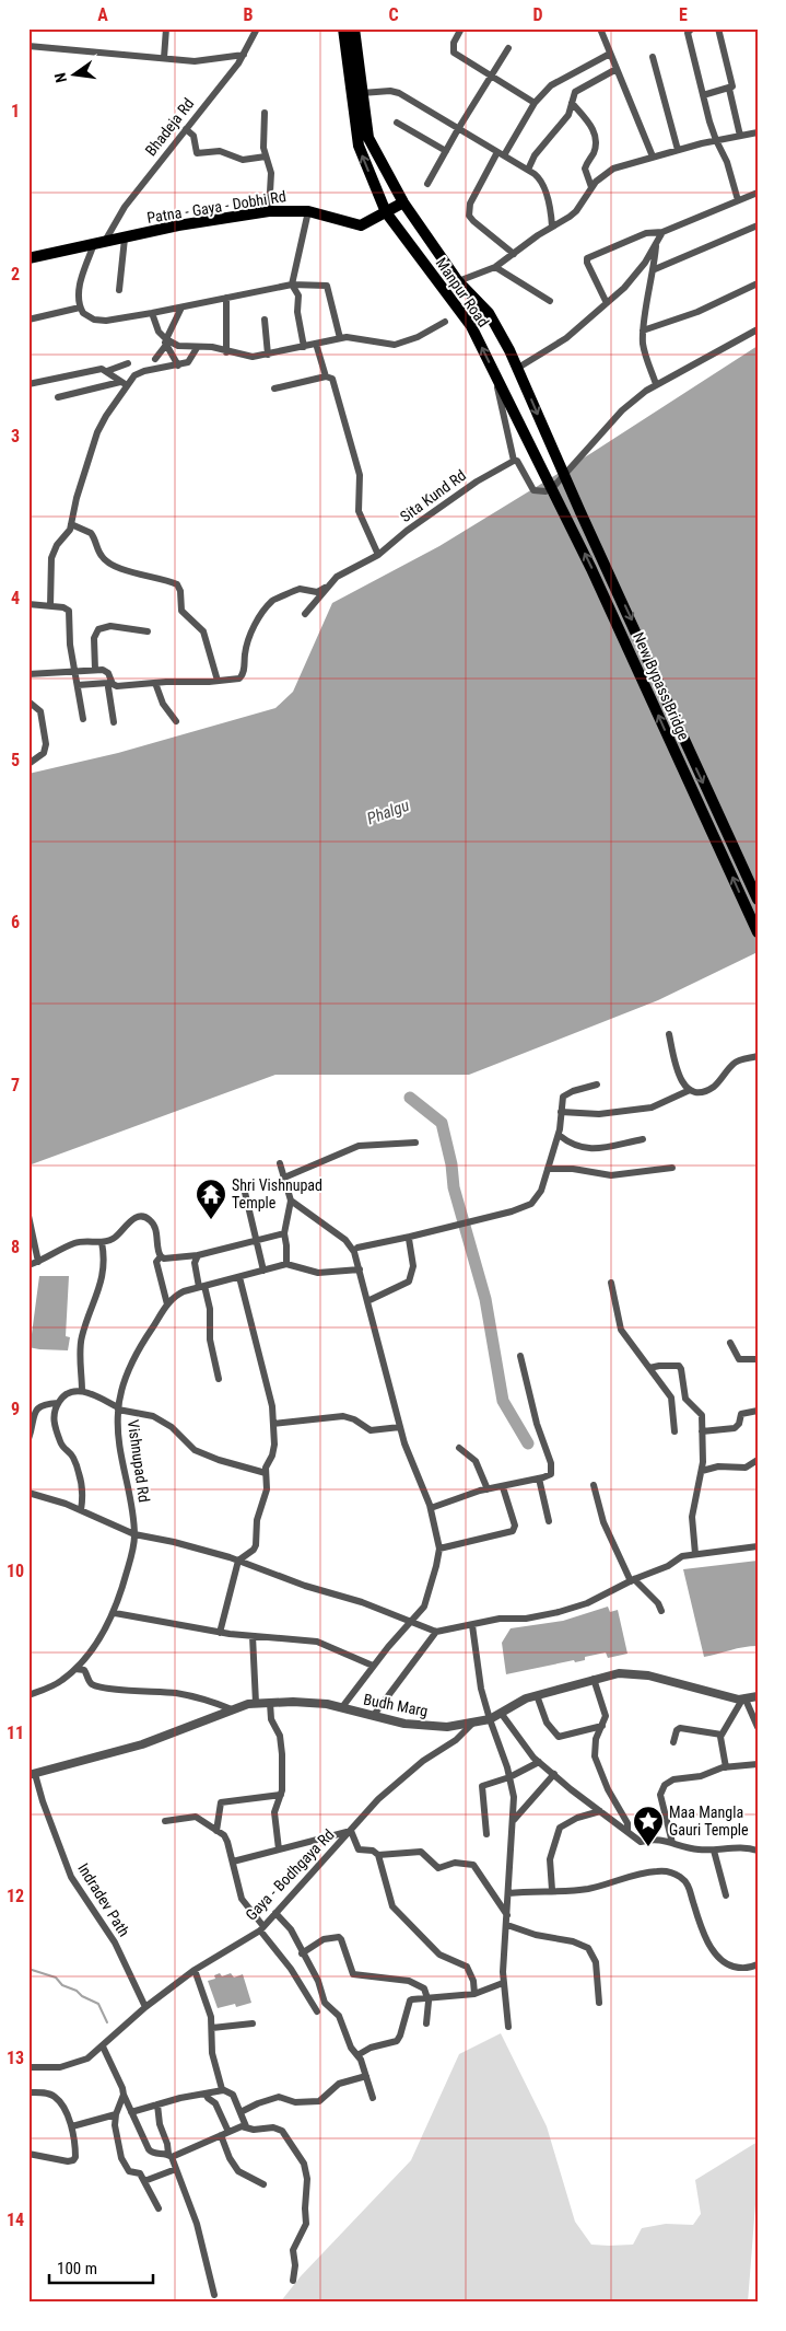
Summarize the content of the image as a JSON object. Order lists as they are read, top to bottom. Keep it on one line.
{"streets":{"main road":["Patna - Gaya - Dobhi Rd","Manpur Road","New Bypass Bridge"],"street":["Bhadeja Rd","Sita Kund Rd","Vishnupad Rd","Budh Marg","Gaya - Bodhgaya Rd","Indradev Path"]},"crossings":[["Bhadeja Rd","Patna - Gaya - Dobhi Rd"],["Patna - Gaya - Dobhi Rd","Manpur Road"],["Manpur Road","New Bypass Bridge"],["Budh Marg","Gaya - Bodhgaya Rd"],["Budh Marg","Indradev Path"],["Gaya - Bodhgaya Rd","Indradev Path"]],"water":["Phalgu"],"places":{"temple":["Shri Vishnupad Temple"],"place":["Maa Mangla Gauri Temple"]},"scale_bar":"100 m","north":"left","grid":{"columns":["A","B","C","D","E"],"rows":["1","2","3","4","5","6","7","8","9","10","11","12","13","14"]}}
